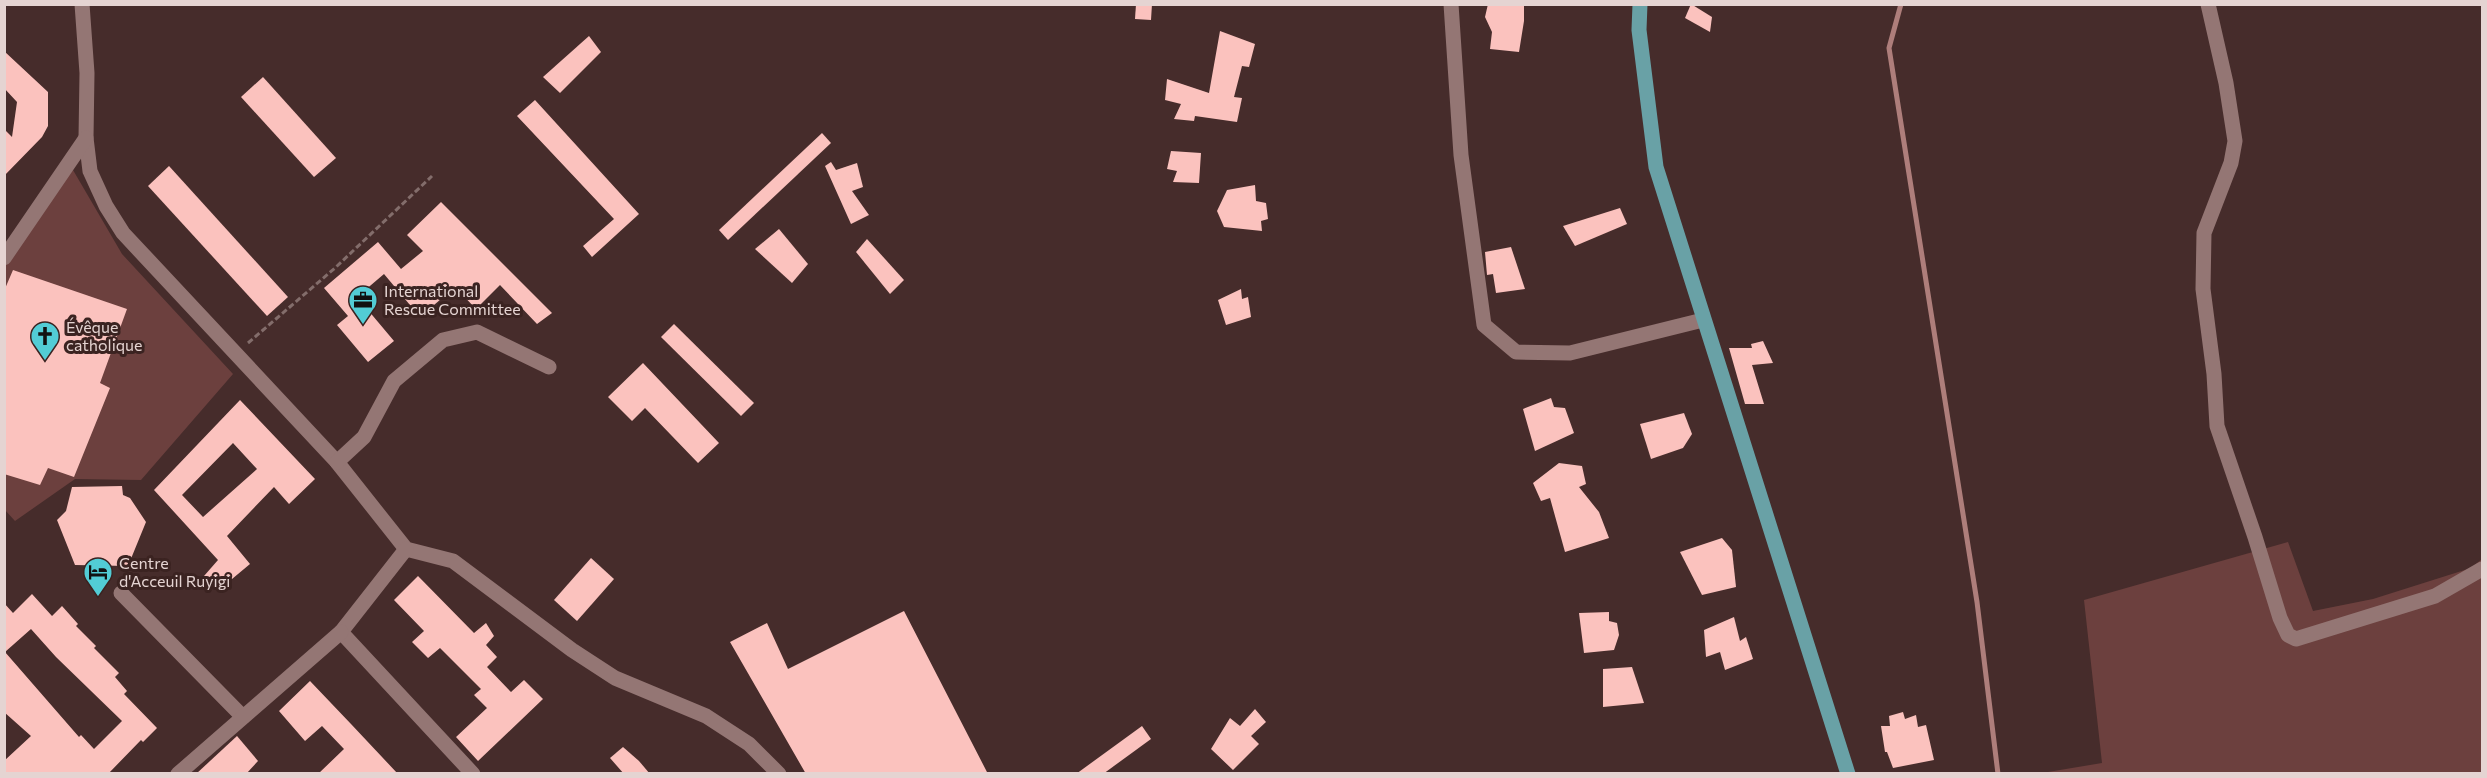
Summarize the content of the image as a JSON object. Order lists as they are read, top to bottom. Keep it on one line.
{"places":{"office":["International Rescue Committee"],"church":["Évêque catholique"],"hotel":["Centre d'Acceuil Ruyigi"]}}
